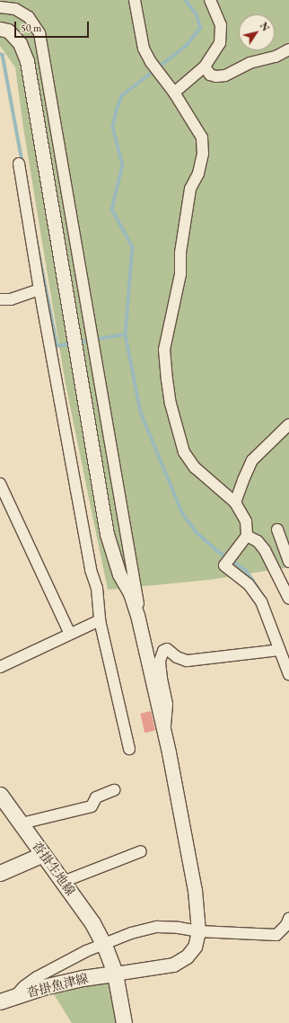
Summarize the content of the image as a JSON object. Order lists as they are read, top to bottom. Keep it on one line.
{"streets":{"main road":["沓掛生地線","沓掛魚津線"]},"scale_bar":"50 m","north":"top right"}
